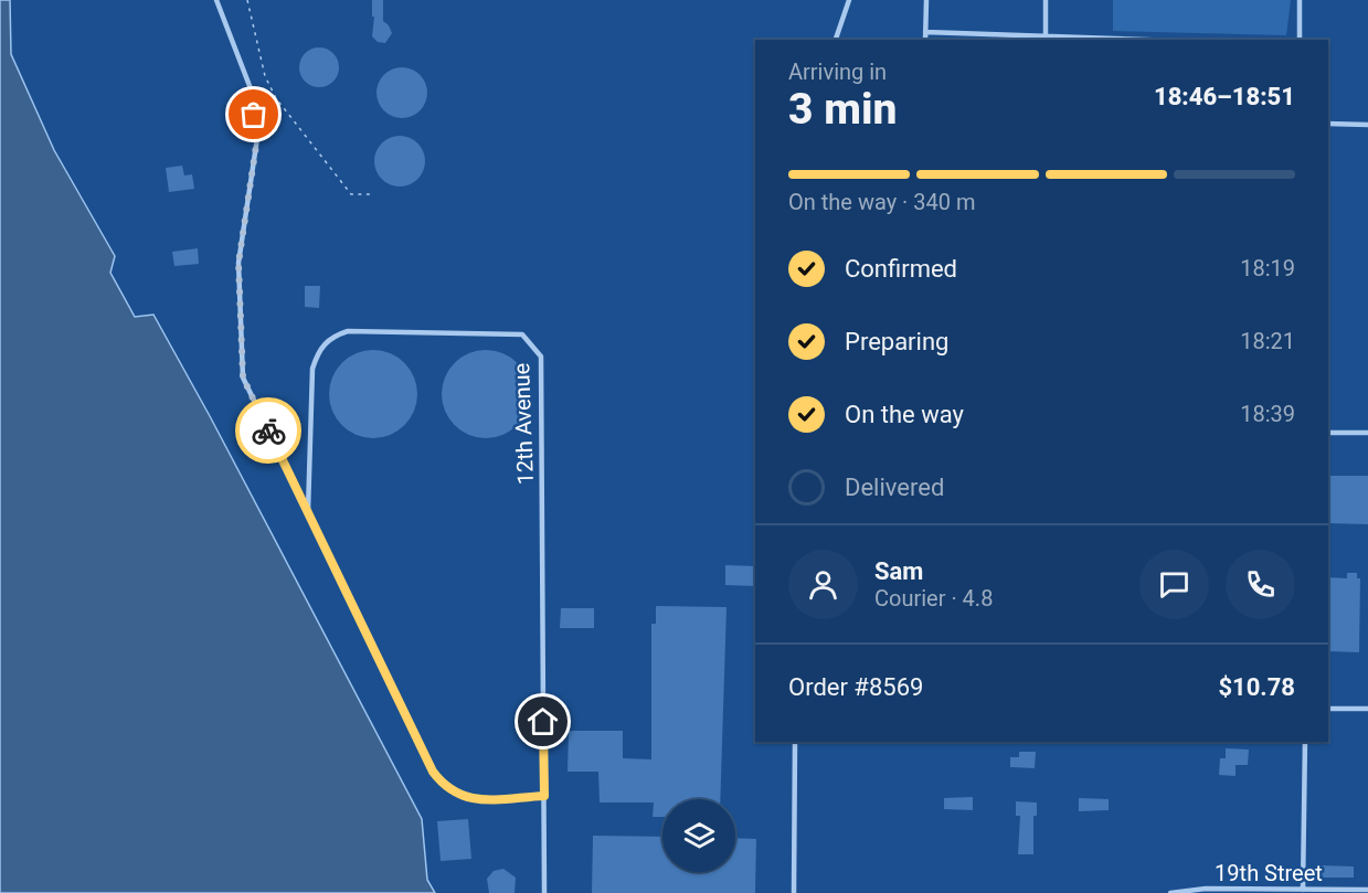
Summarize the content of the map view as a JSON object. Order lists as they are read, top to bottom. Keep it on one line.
{"streets":{"lane":["12th Avenue","19th Street"]},"page":{"heading":["3 min","Arriving in","18:46–18:51"],"panel":["Sam","Courier · 4.8","Order #8569","$10.78"],"bar":"On the way · 340 m","list":[["Confirmed","18:19"],["Preparing","18:21"],["On the way","18:39"],"Delivered"]}}
